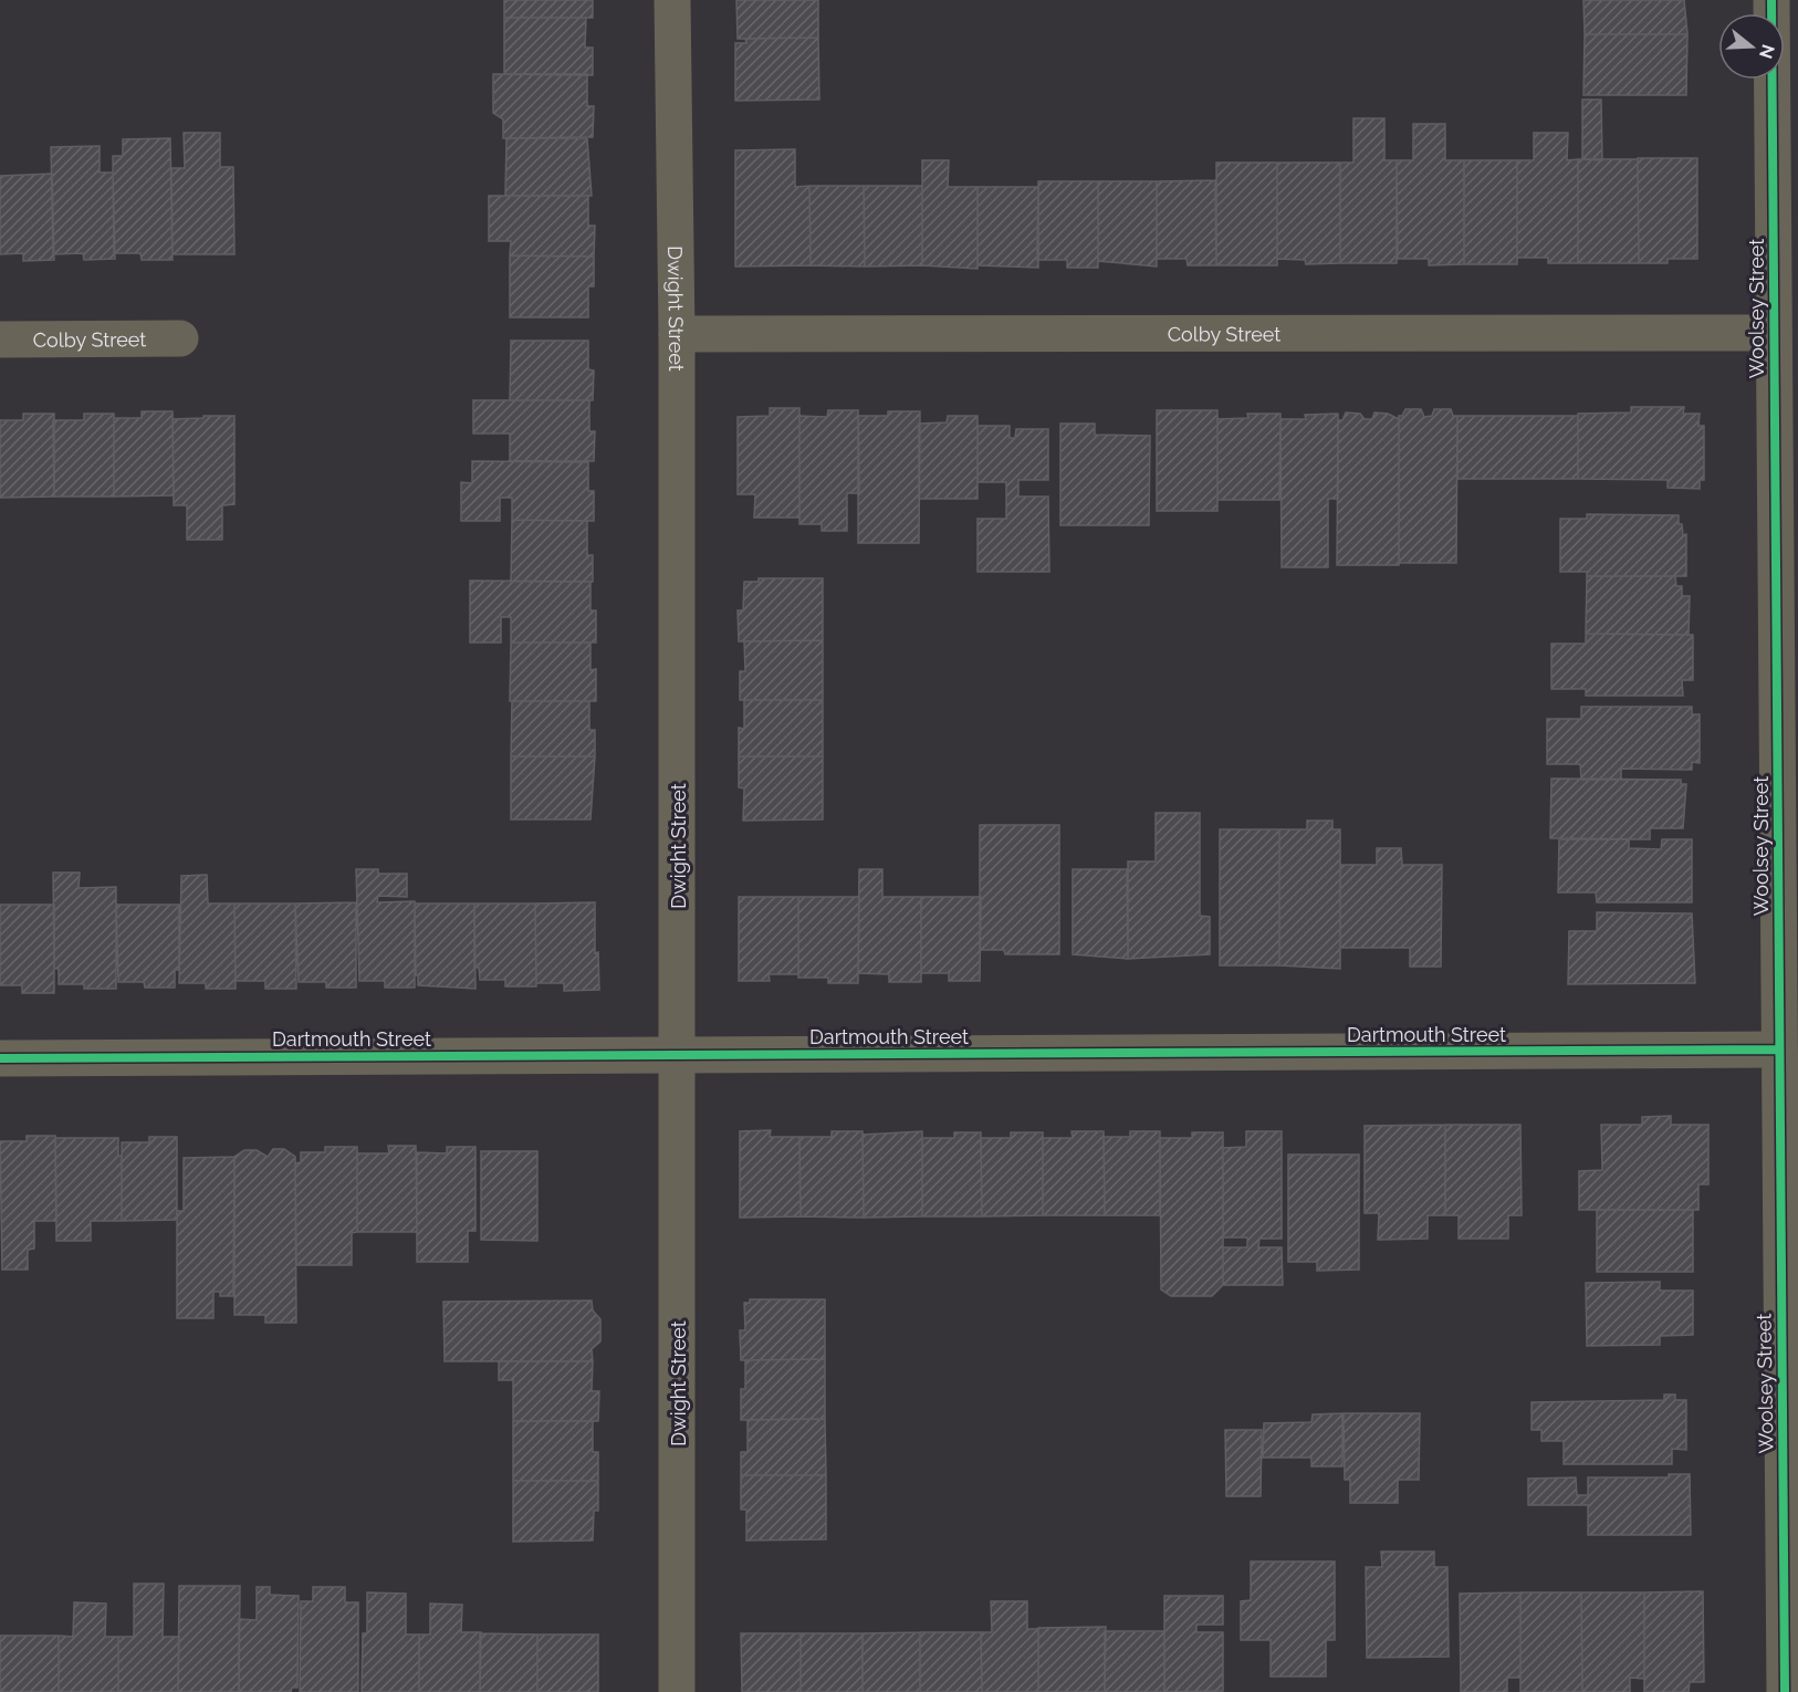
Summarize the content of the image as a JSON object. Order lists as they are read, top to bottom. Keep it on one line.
{"streets":{"street":["Dwight Street","Woolsey Street","Colby Street","Dartmouth Street"]},"crossings":[["Dwight Street","Colby Street"],["Dwight Street","Dartmouth Street"],["Woolsey Street","Colby Street"],["Woolsey Street","Dartmouth Street"]],"north":"right"}
